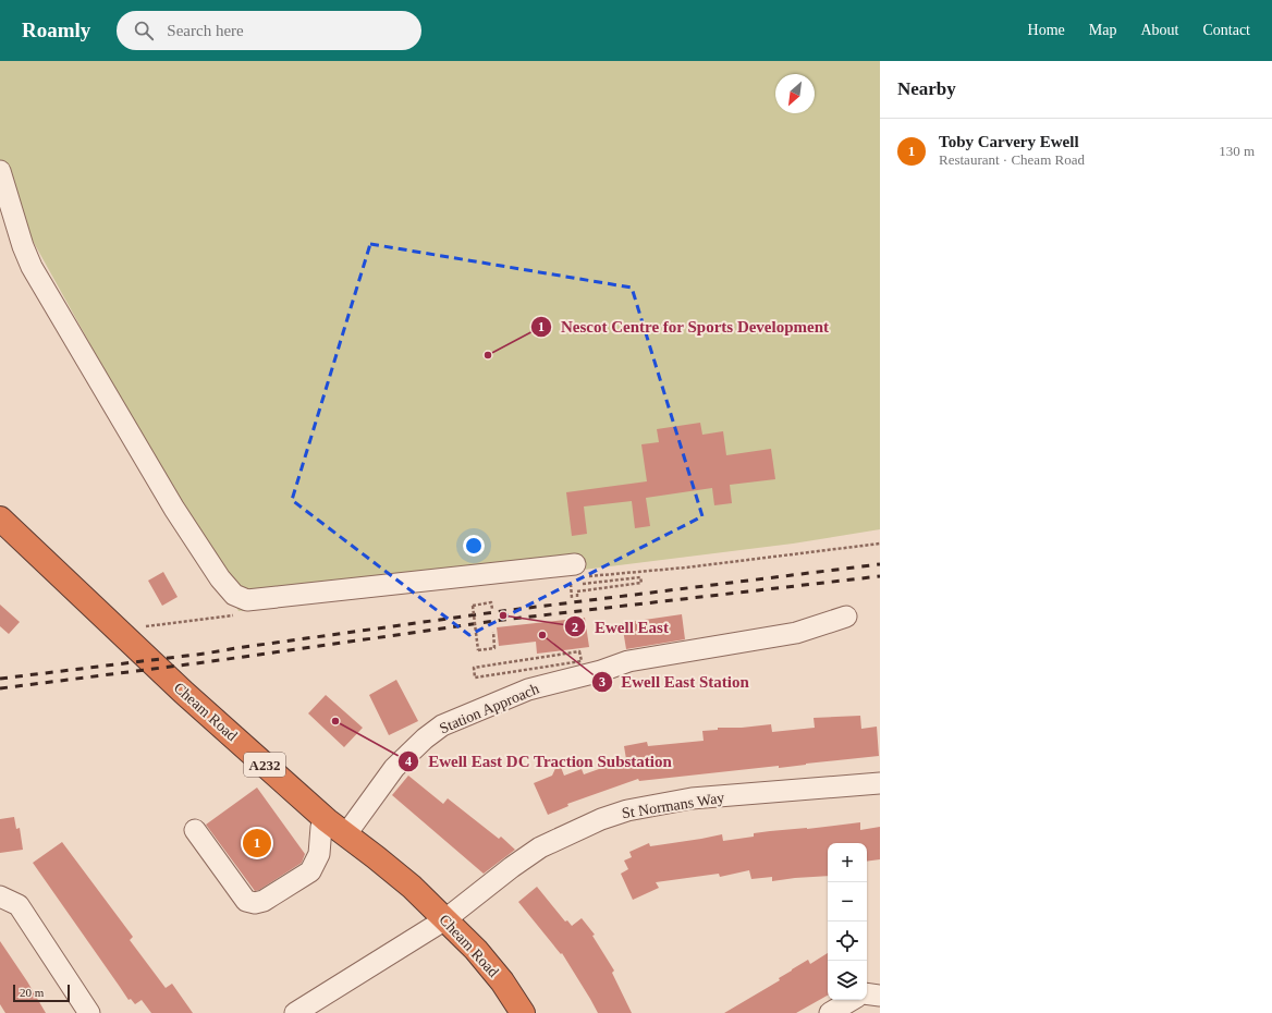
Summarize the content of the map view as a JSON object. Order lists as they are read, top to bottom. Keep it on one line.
{"streets":{"highway":["Cheam Road","A232"],"street":["Station Approach","St Normans Way"]},"crossings":[["Station Approach","Cheam Road"],["Cheam Road","St Normans Way"]],"places":["Nescot Centre for Sports Development","Ewell East","Ewell East Station","Ewell East DC Traction Substation"],"scale_bar":"20 m","north":"bottom left","page":{"header":"Roamly","search":"Search here","nav":["Home","Map","About","Contact"],"heading":"Nearby","list":[{"mark":"1","name":"Toby Carvery Ewell","note":"Restaurant · Cheam Road","value":"130 m"}],"pins":"1","map_buttons":["+","−"],"scale":"20 m"}}
